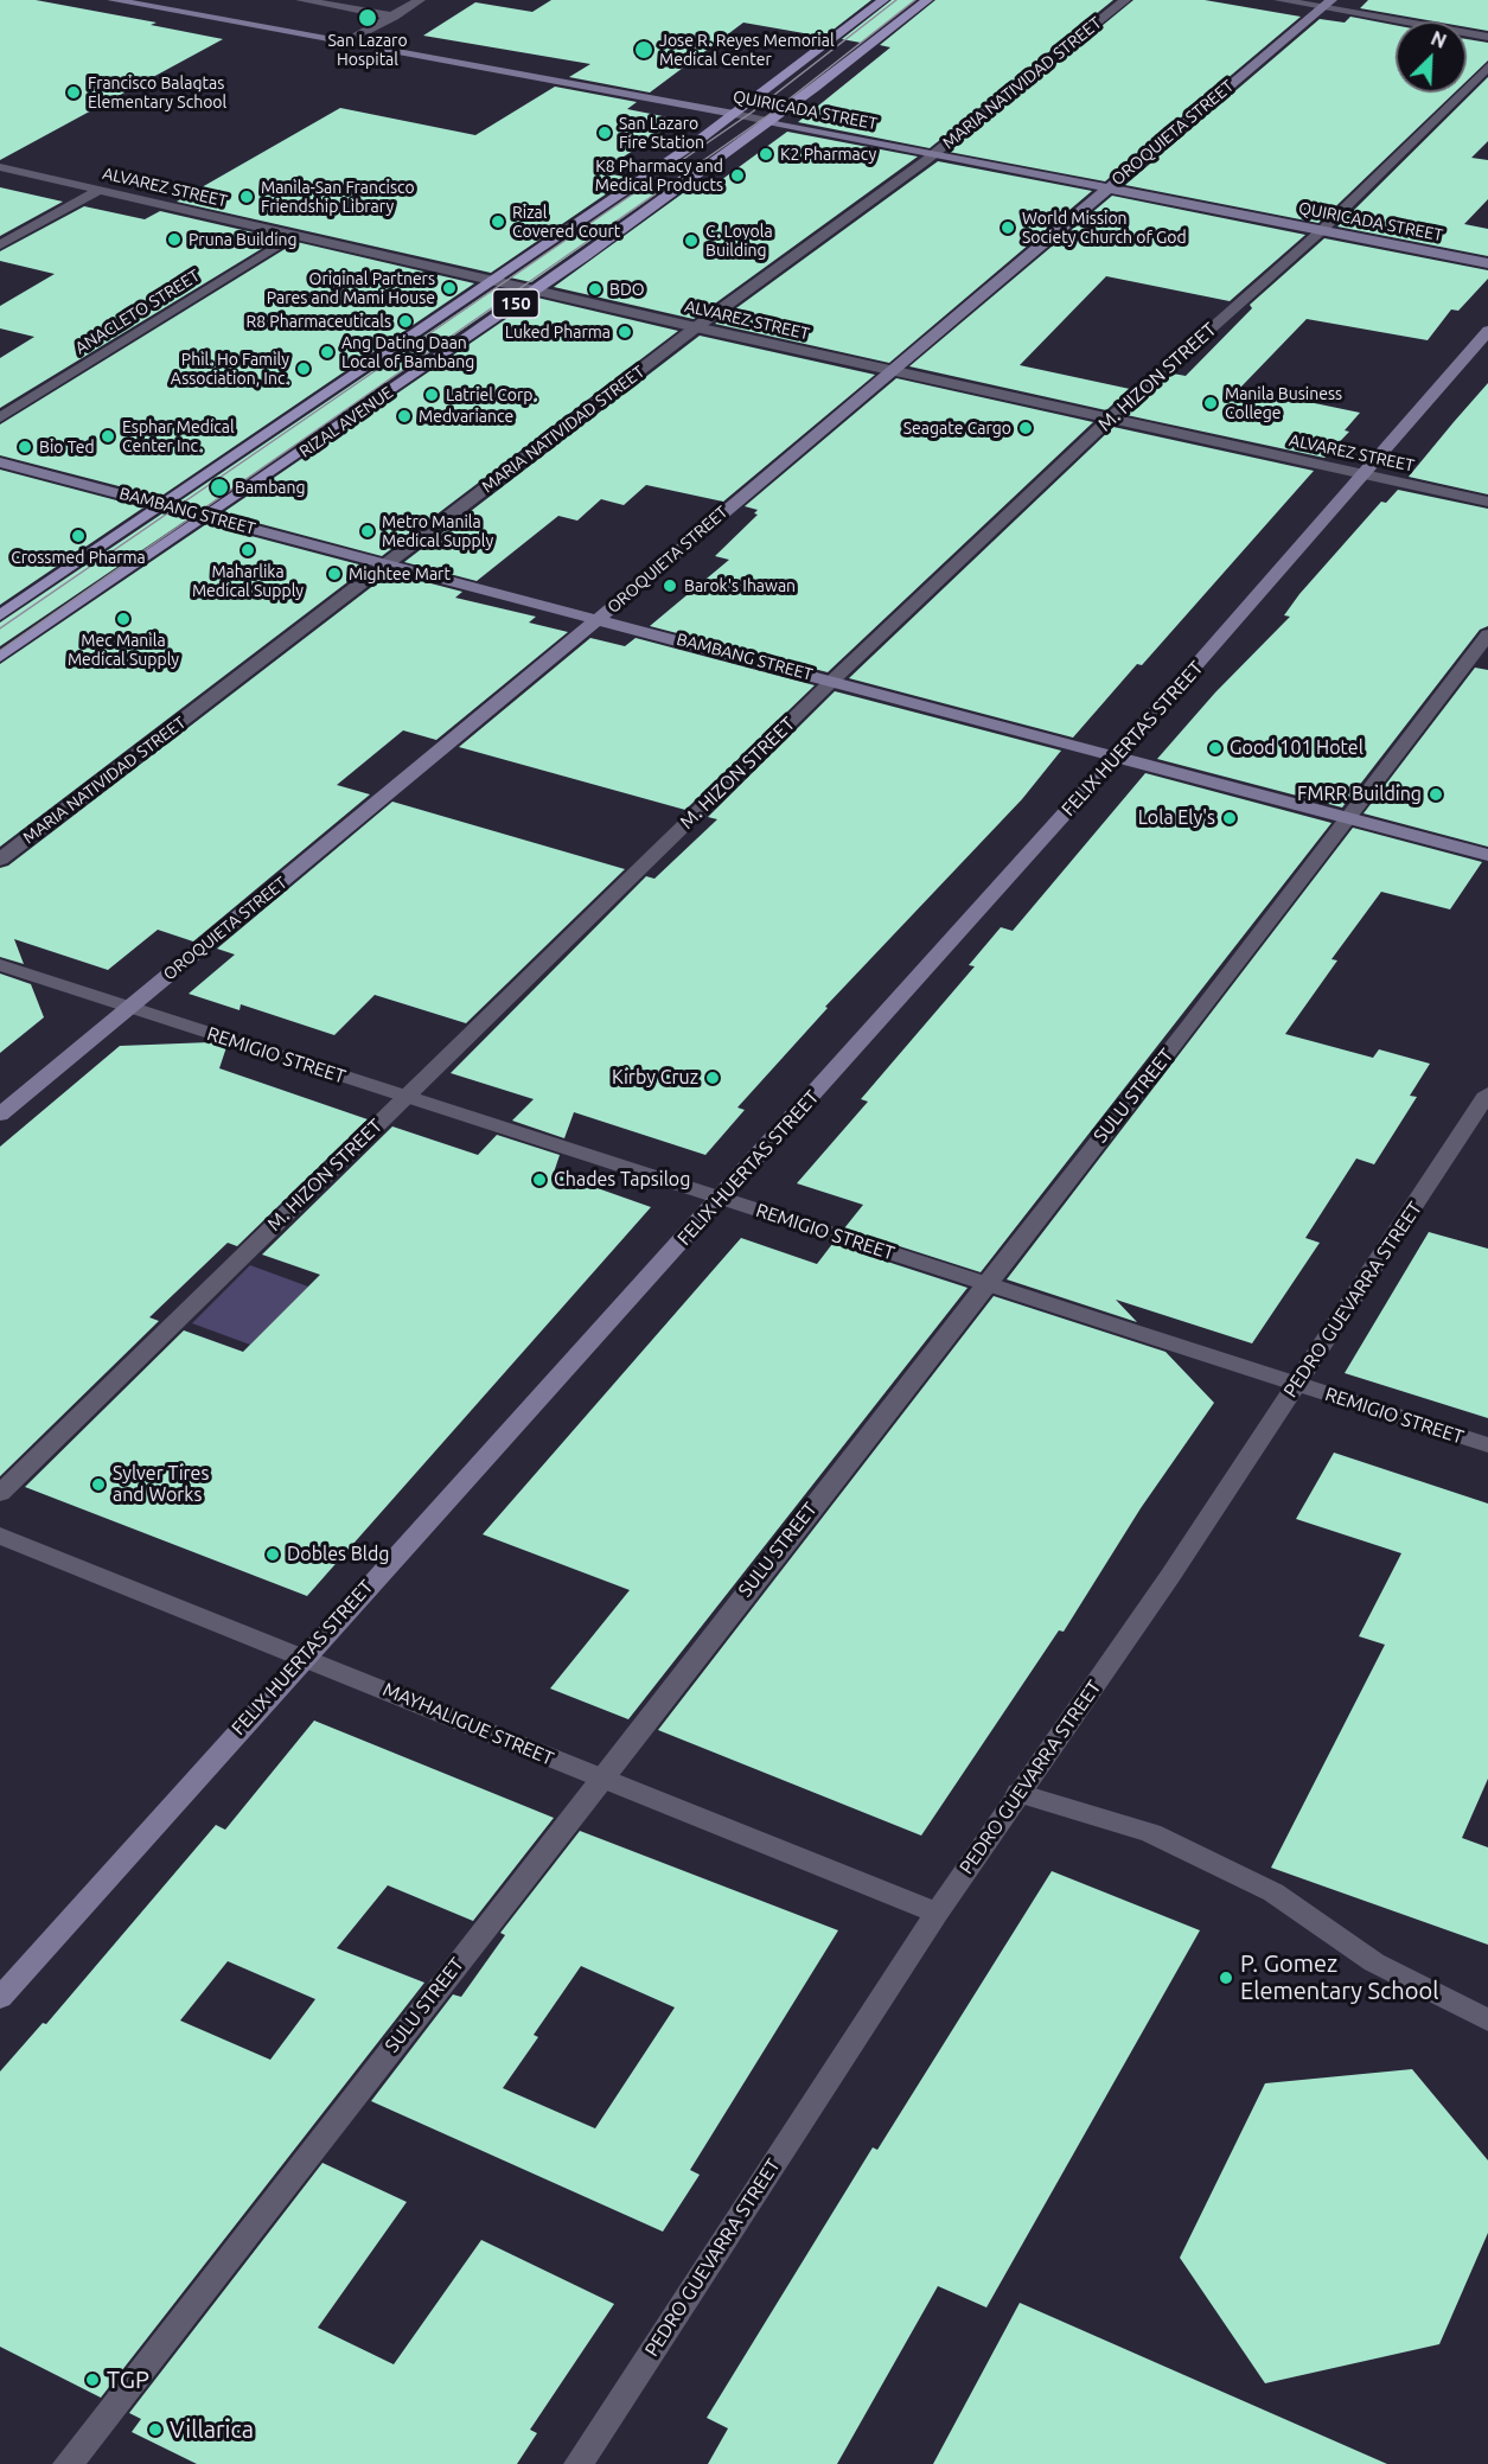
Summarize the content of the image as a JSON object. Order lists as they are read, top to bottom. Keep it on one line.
{"streets":{"main road":["150","RIZAL AVENUE"],"street":["MARIA NATIVIDAD STREET","QUIRICADA STREET","OROQUIETA STREET","ALVAREZ STREET","ANACLETO STREET","M. HIZON STREET","BAMBANG STREET","FELIX HUERTAS STREET","REMIGIO STREET","SULU STREET","PEDRO GUEVARRA STREET","MAYHALIGUE STREET"]},"crossings":[["MARIA NATIVIDAD STREET","QUIRICADA STREET"],["MARIA NATIVIDAD STREET","ALVAREZ STREET"],["MARIA NATIVIDAD STREET","BAMBANG STREET"],["QUIRICADA STREET","OROQUIETA STREET"],["QUIRICADA STREET","M. HIZON STREET"],["QUIRICADA STREET","RIZAL AVENUE"],["OROQUIETA STREET","ALVAREZ STREET"],["OROQUIETA STREET","BAMBANG STREET"],["OROQUIETA STREET","REMIGIO STREET"],["ALVAREZ STREET","ANACLETO STREET"],["ALVAREZ STREET","M. HIZON STREET"],["ALVAREZ STREET","RIZAL AVENUE"],["ALVAREZ STREET","FELIX HUERTAS STREET"],["M. HIZON STREET","BAMBANG STREET"],["M. HIZON STREET","REMIGIO STREET"],["RIZAL AVENUE","BAMBANG STREET"],["BAMBANG STREET","FELIX HUERTAS STREET"],["BAMBANG STREET","SULU STREET"],["FELIX HUERTAS STREET","REMIGIO STREET"],["FELIX HUERTAS STREET","MAYHALIGUE STREET"],["REMIGIO STREET","SULU STREET"],["REMIGIO STREET","PEDRO GUEVARRA STREET"],["SULU STREET","MAYHALIGUE STREET"],["PEDRO GUEVARRA STREET","MAYHALIGUE STREET"]],"places":["San Lazaro Hospital","Jose R. Reyes Memorial Medical Center","Francisco Balagtas Elementary School","San Lazaro Fire Station","K2 Pharmacy","K8 Pharmacy and Medical Products","Manila-San Francisco Friendship Library","Rizal Covered Court","World Mission Society Church of God","Pruna Building","C. Loyola Building","Original Partners Pares and Mami House","BDO","R8 Pharmaceuticals","Luked Pharma","Ang Dating Daan Local of Bambang","Phil. Ho Family Association, Inc.","Latriel Corp.","Manila Business College","Medvariance","Seagate Cargo","Esphar Medical Center Inc.","Bio Ted","Bambang","Metro Manila Medical Supply","Crossmed Pharma","Maharlika Medical Supply","Mightee Mart","Barok's Ihawan","Mec Manila Medical Supply","Good 101 Hotel","FMRR Building","Lola Ely's","Kirby Cruz","Chades Tapsilog","Sylver Tires and Works","Dobles Bldg","P. Gomez Elementary School","TGP","Villarica"],"north":"top right"}
